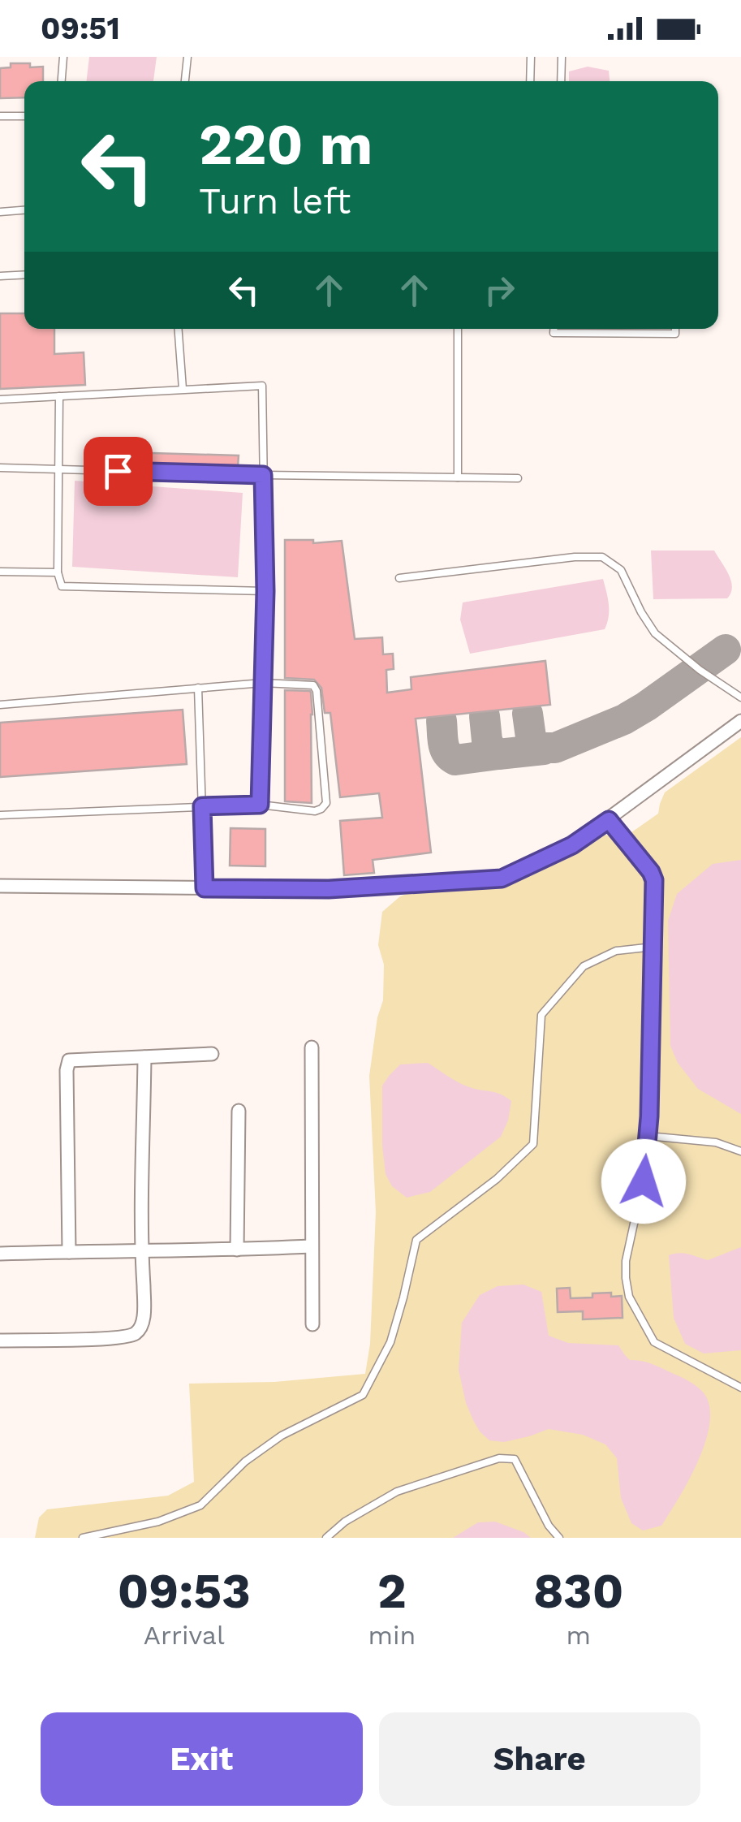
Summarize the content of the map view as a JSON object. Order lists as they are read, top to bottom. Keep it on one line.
{"page":{"status":"09:51","turn":["220 m","Turn left"],"eta":["09:53","Arrival","2","min","830","m"],"buttons":["Exit","Share"]}}
